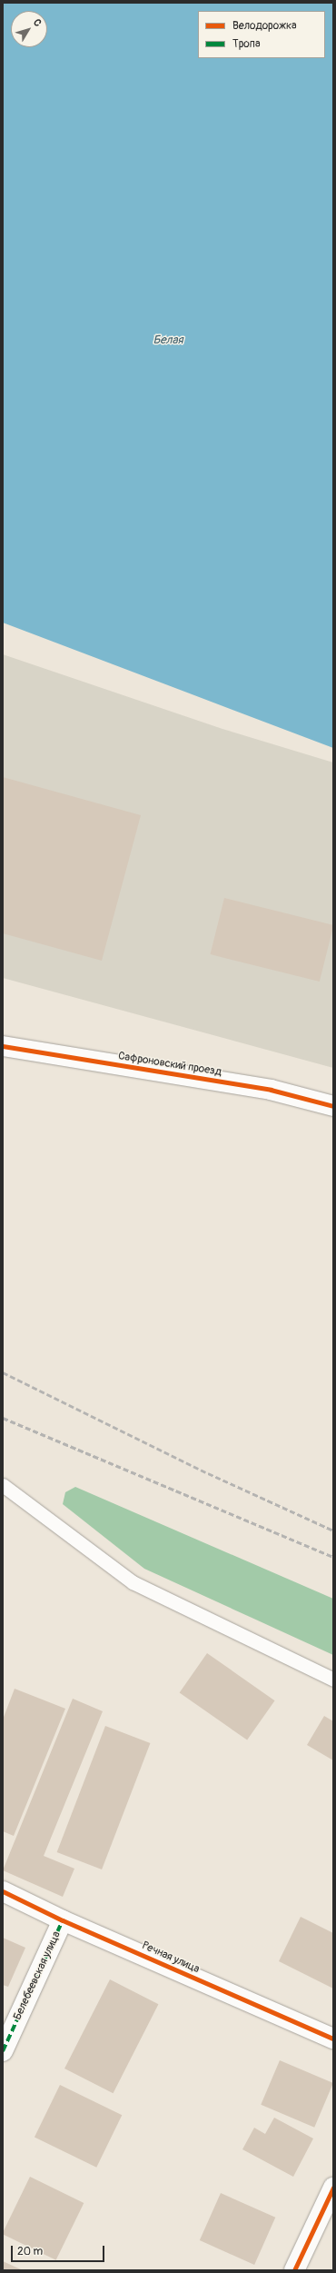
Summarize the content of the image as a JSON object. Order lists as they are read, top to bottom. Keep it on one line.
{"streets":{"street":["Сафроновский проезд","Речная улица","Белебеевская улица"]},"crossings":[["Речная улица","Белебеевская улица"]],"water":["Белая"],"legend":["Велодорожка","Тропа"],"scale_bar":"20 m","north":"top right"}
